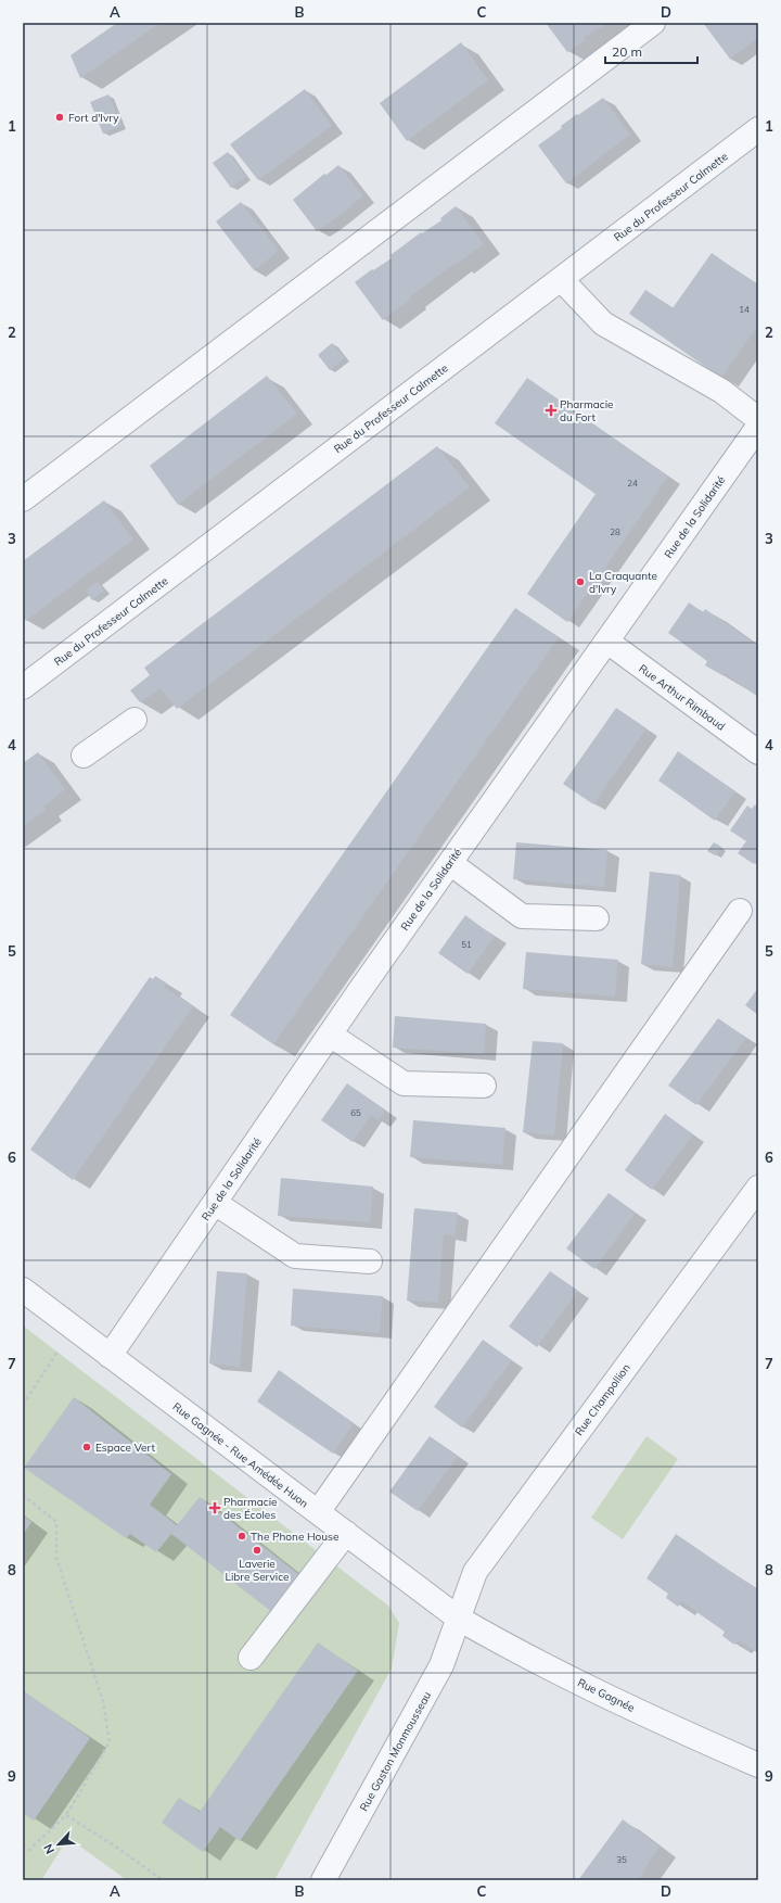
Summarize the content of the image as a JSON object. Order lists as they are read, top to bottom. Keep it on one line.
{"streets":{"street":["Rue du Professeur Calmette","Rue de la Solidarité","Rue Arthur Rimbaud","Rue Champollion","Rue Gagnée - Rue Amédée Huon","Rue Gagnée","Rue Gaston Monmousseau"]},"crossings":[["Rue de la Solidarité","Rue Arthur Rimbaud"],["Rue de la Solidarité","Rue Gagnée - Rue Amédée Huon"],["Rue Champollion","Rue Gagnée - Rue Amédée Huon"],["Rue Champollion","Rue Gagnée"],["Rue Champollion","Rue Gaston Monmousseau"],["Rue Gagnée - Rue Amédée Huon","Rue Gagnée"],["Rue Gagnée - Rue Amédée Huon","Rue Gaston Monmousseau"],["Rue Gagnée","Rue Gaston Monmousseau"]],"places":{"other":["Fort d'Ivry","La Craquante d'Ivry","Espace Vert","The Phone House","Laverie Libre Service"],"health":["Pharmacie du Fort","Pharmacie des Écoles"]},"house_numbers":["14","24","28","51","65","35"],"scale_bar":"20 m","north":"bottom left","grid":{"columns":["A","B","C","D"],"rows":["1","2","3","4","5","6","7","8","9"]}}
